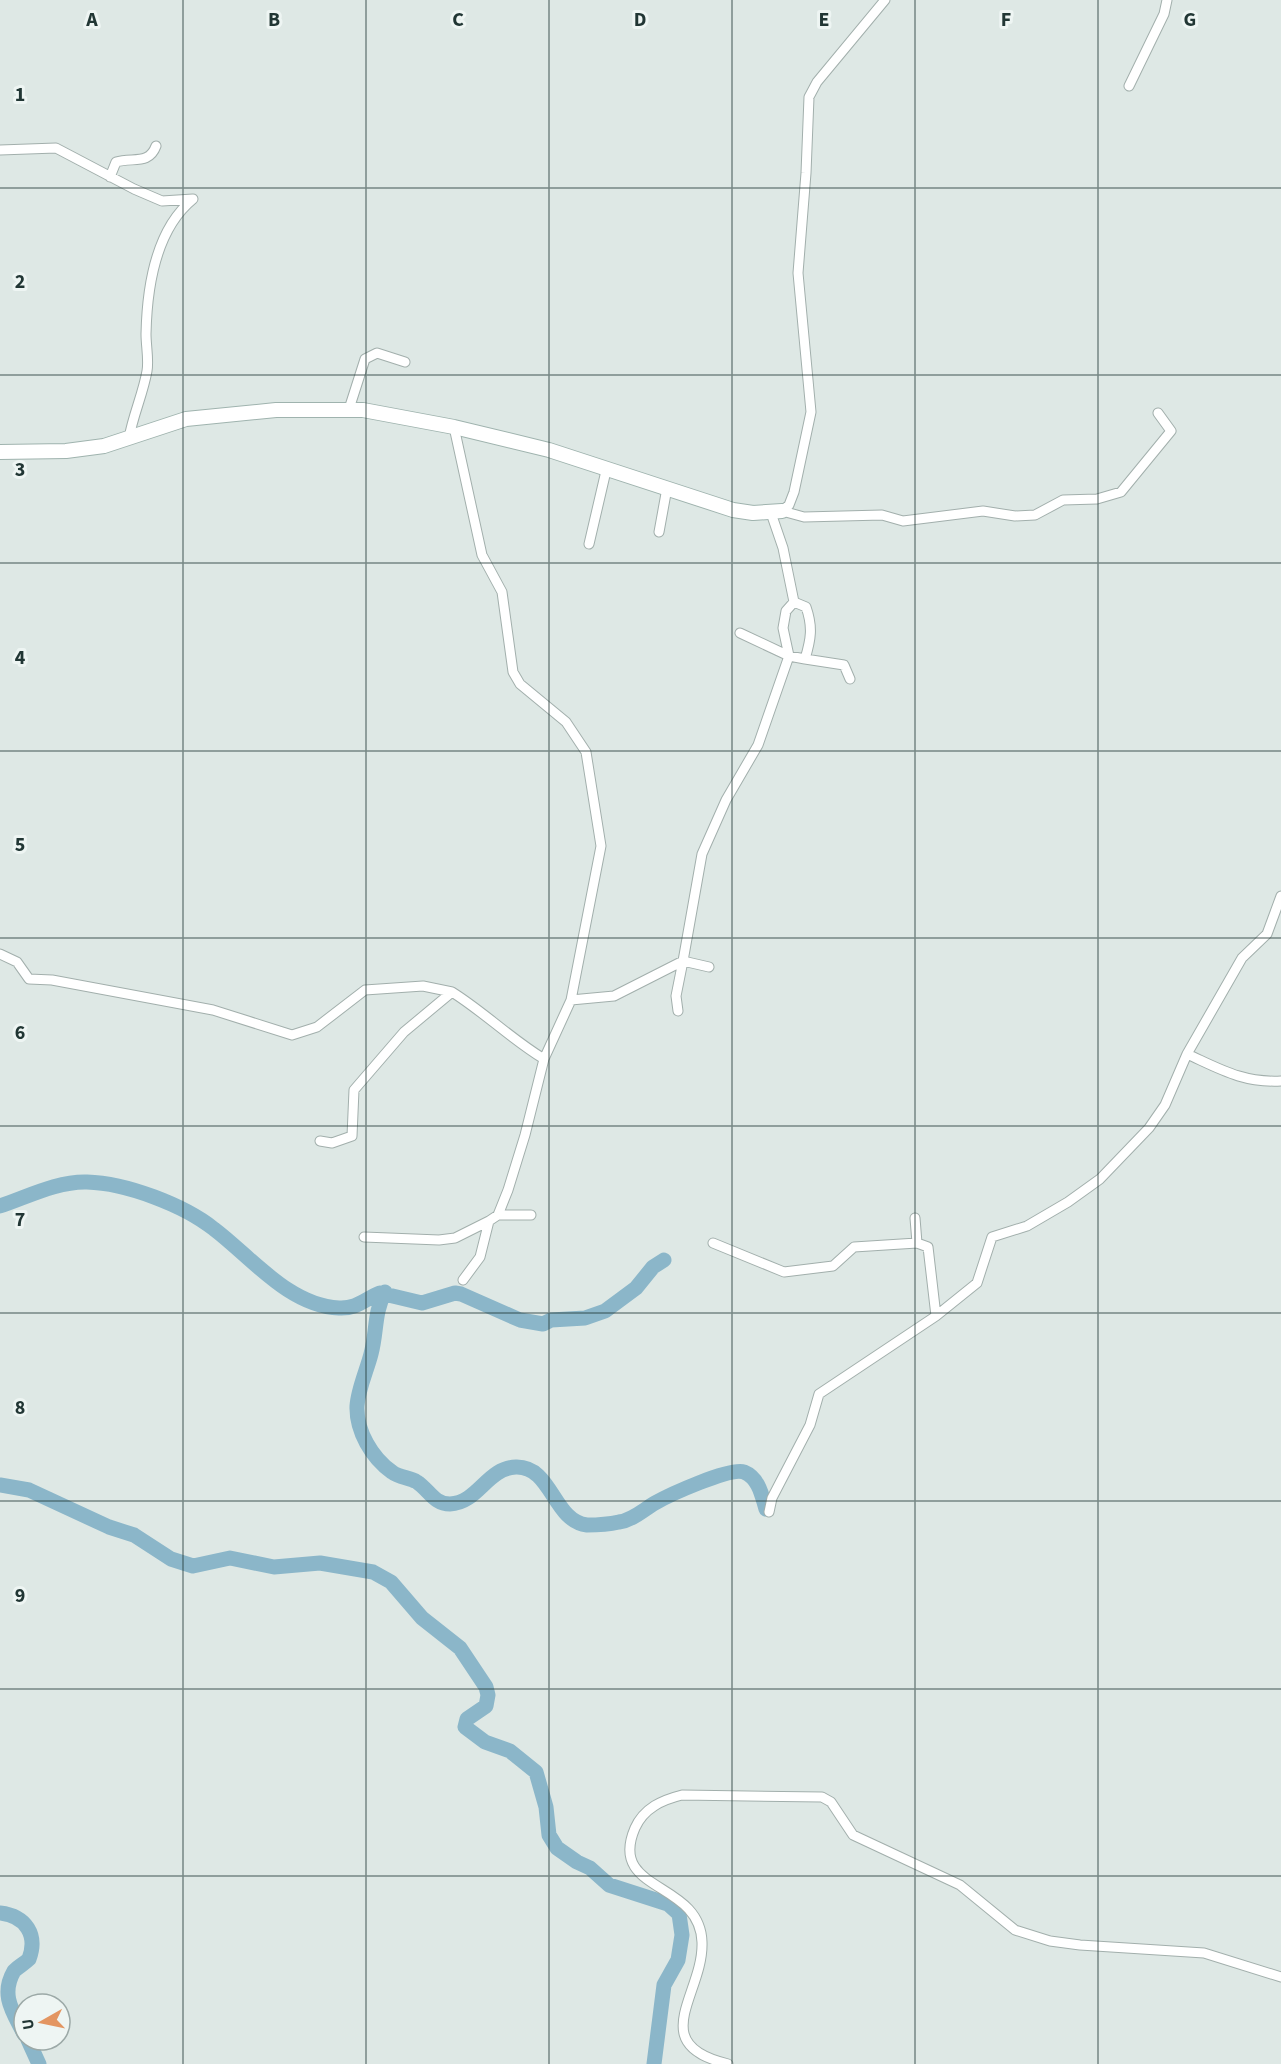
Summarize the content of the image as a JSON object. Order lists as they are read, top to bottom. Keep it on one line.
{"north":"left","grid":{"columns":["A","B","C","D","E","F","G"],"rows":["1","2","3","4","5","6","7","8","9"]}}
